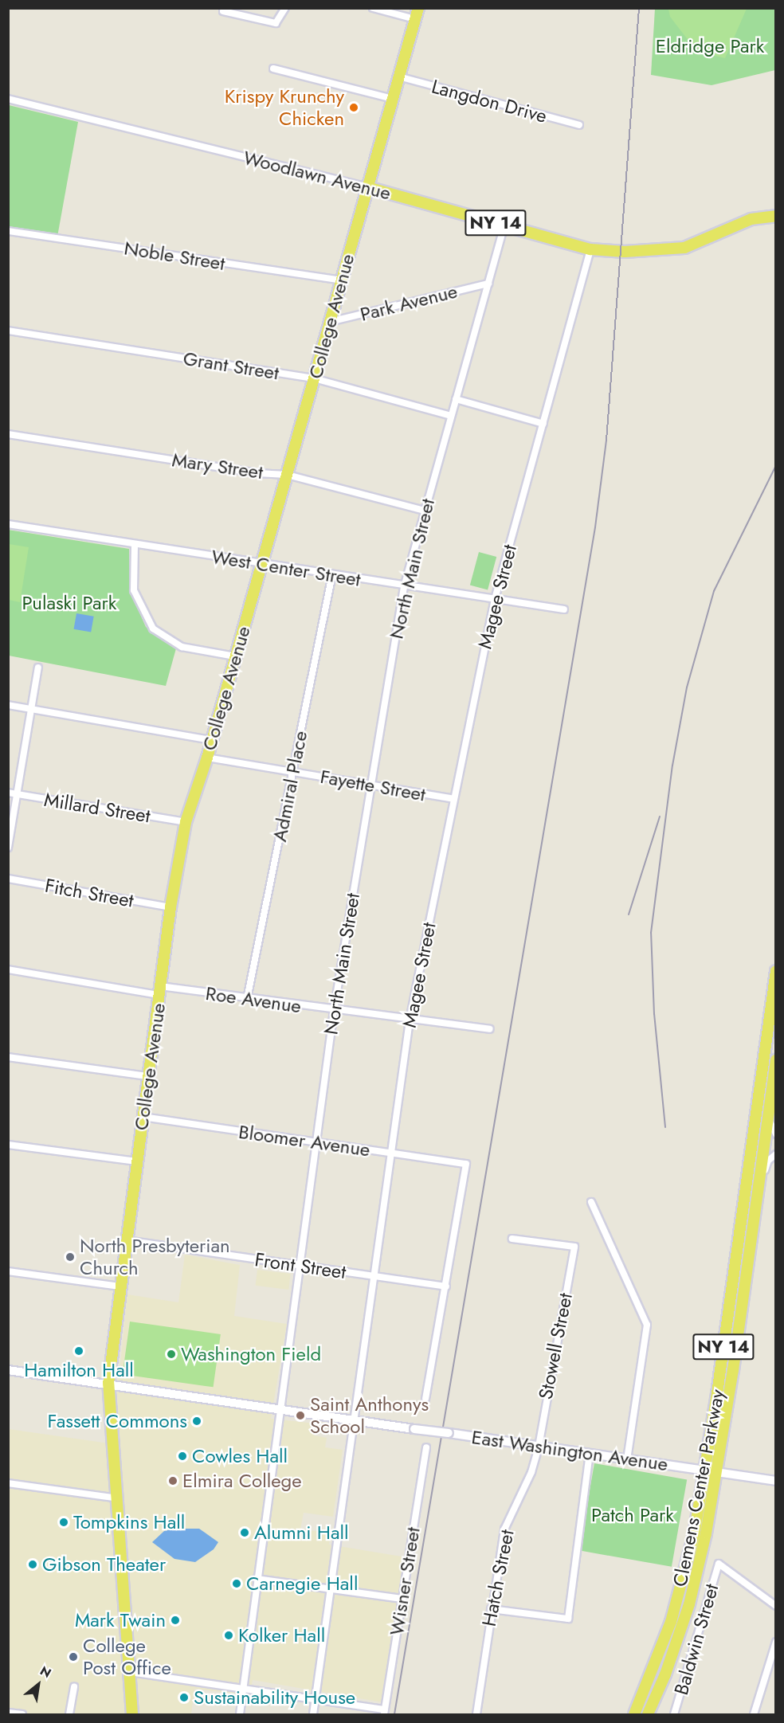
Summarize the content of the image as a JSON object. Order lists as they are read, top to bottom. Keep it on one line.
{"streets":{"main road":["Woodlawn Avenue","NY 14","College Avenue","Clemens Center Parkway"],"street":["Langdon Drive","Noble Street","Park Avenue","Grant Street","Mary Street","West Center Street","North Main Street","Magee Street","Fayette Street","Admiral Place","Millard Street","Fitch Street","Roe Avenue","Bloomer Avenue","Front Street","Stowell Street","East Washington Avenue","Hatch Street","Wisner Street","Baldwin Street"]},"crossings":[["Langdon Drive","College Avenue"],["Woodlawn Avenue","College Avenue"],["Woodlawn Avenue","North Main Street"],["Woodlawn Avenue","Magee Street"],["Noble Street","College Avenue"],["Park Avenue","College Avenue"],["Park Avenue","North Main Street"],["College Avenue","Grant Street"],["College Avenue","Mary Street"],["College Avenue","West Center Street"],["College Avenue","Fayette Street"],["College Avenue","Millard Street"],["College Avenue","Fitch Street"],["College Avenue","Roe Avenue"],["College Avenue","Bloomer Avenue"],["College Avenue","Front Street"],["College Avenue","East Washington Avenue"],["Grant Street","North Main Street"],["Mary Street","North Main Street"],["West Center Street","North Main Street"],["West Center Street","Magee Street"],["West Center Street","Admiral Place"],["North Main Street","Fayette Street"],["North Main Street","Roe Avenue"],["North Main Street","Bloomer Avenue"],["North Main Street","Front Street"],["North Main Street","East Washington Avenue"],["Magee Street","Fayette Street"],["Magee Street","Roe Avenue"],["Magee Street","Bloomer Avenue"],["Magee Street","Front Street"],["Magee Street","East Washington Avenue"],["Fayette Street","Admiral Place"],["Admiral Place","Roe Avenue"],["Bloomer Avenue","Front Street"],["Stowell Street","East Washington Avenue"],["Stowell Street","Hatch Street"],["East Washington Avenue","Clemens Center Parkway"],["East Washington Avenue","Hatch Street"]],"parks":["Eldridge Park","Pulaski Park","Patch Park"],"places":["Krispy Krunchy Chicken","North Presbyterian Church","Hamilton Hall","Washington Field","Saint Anthonys School","Fassett Commons","Cowles Hall","Elmira College","Tompkins Hall","Alumni Hall","Gibson Theater","Carnegie Hall","Mark Twain","Kolker Hall","College Post Office","Sustainability House"],"north":"top right"}
